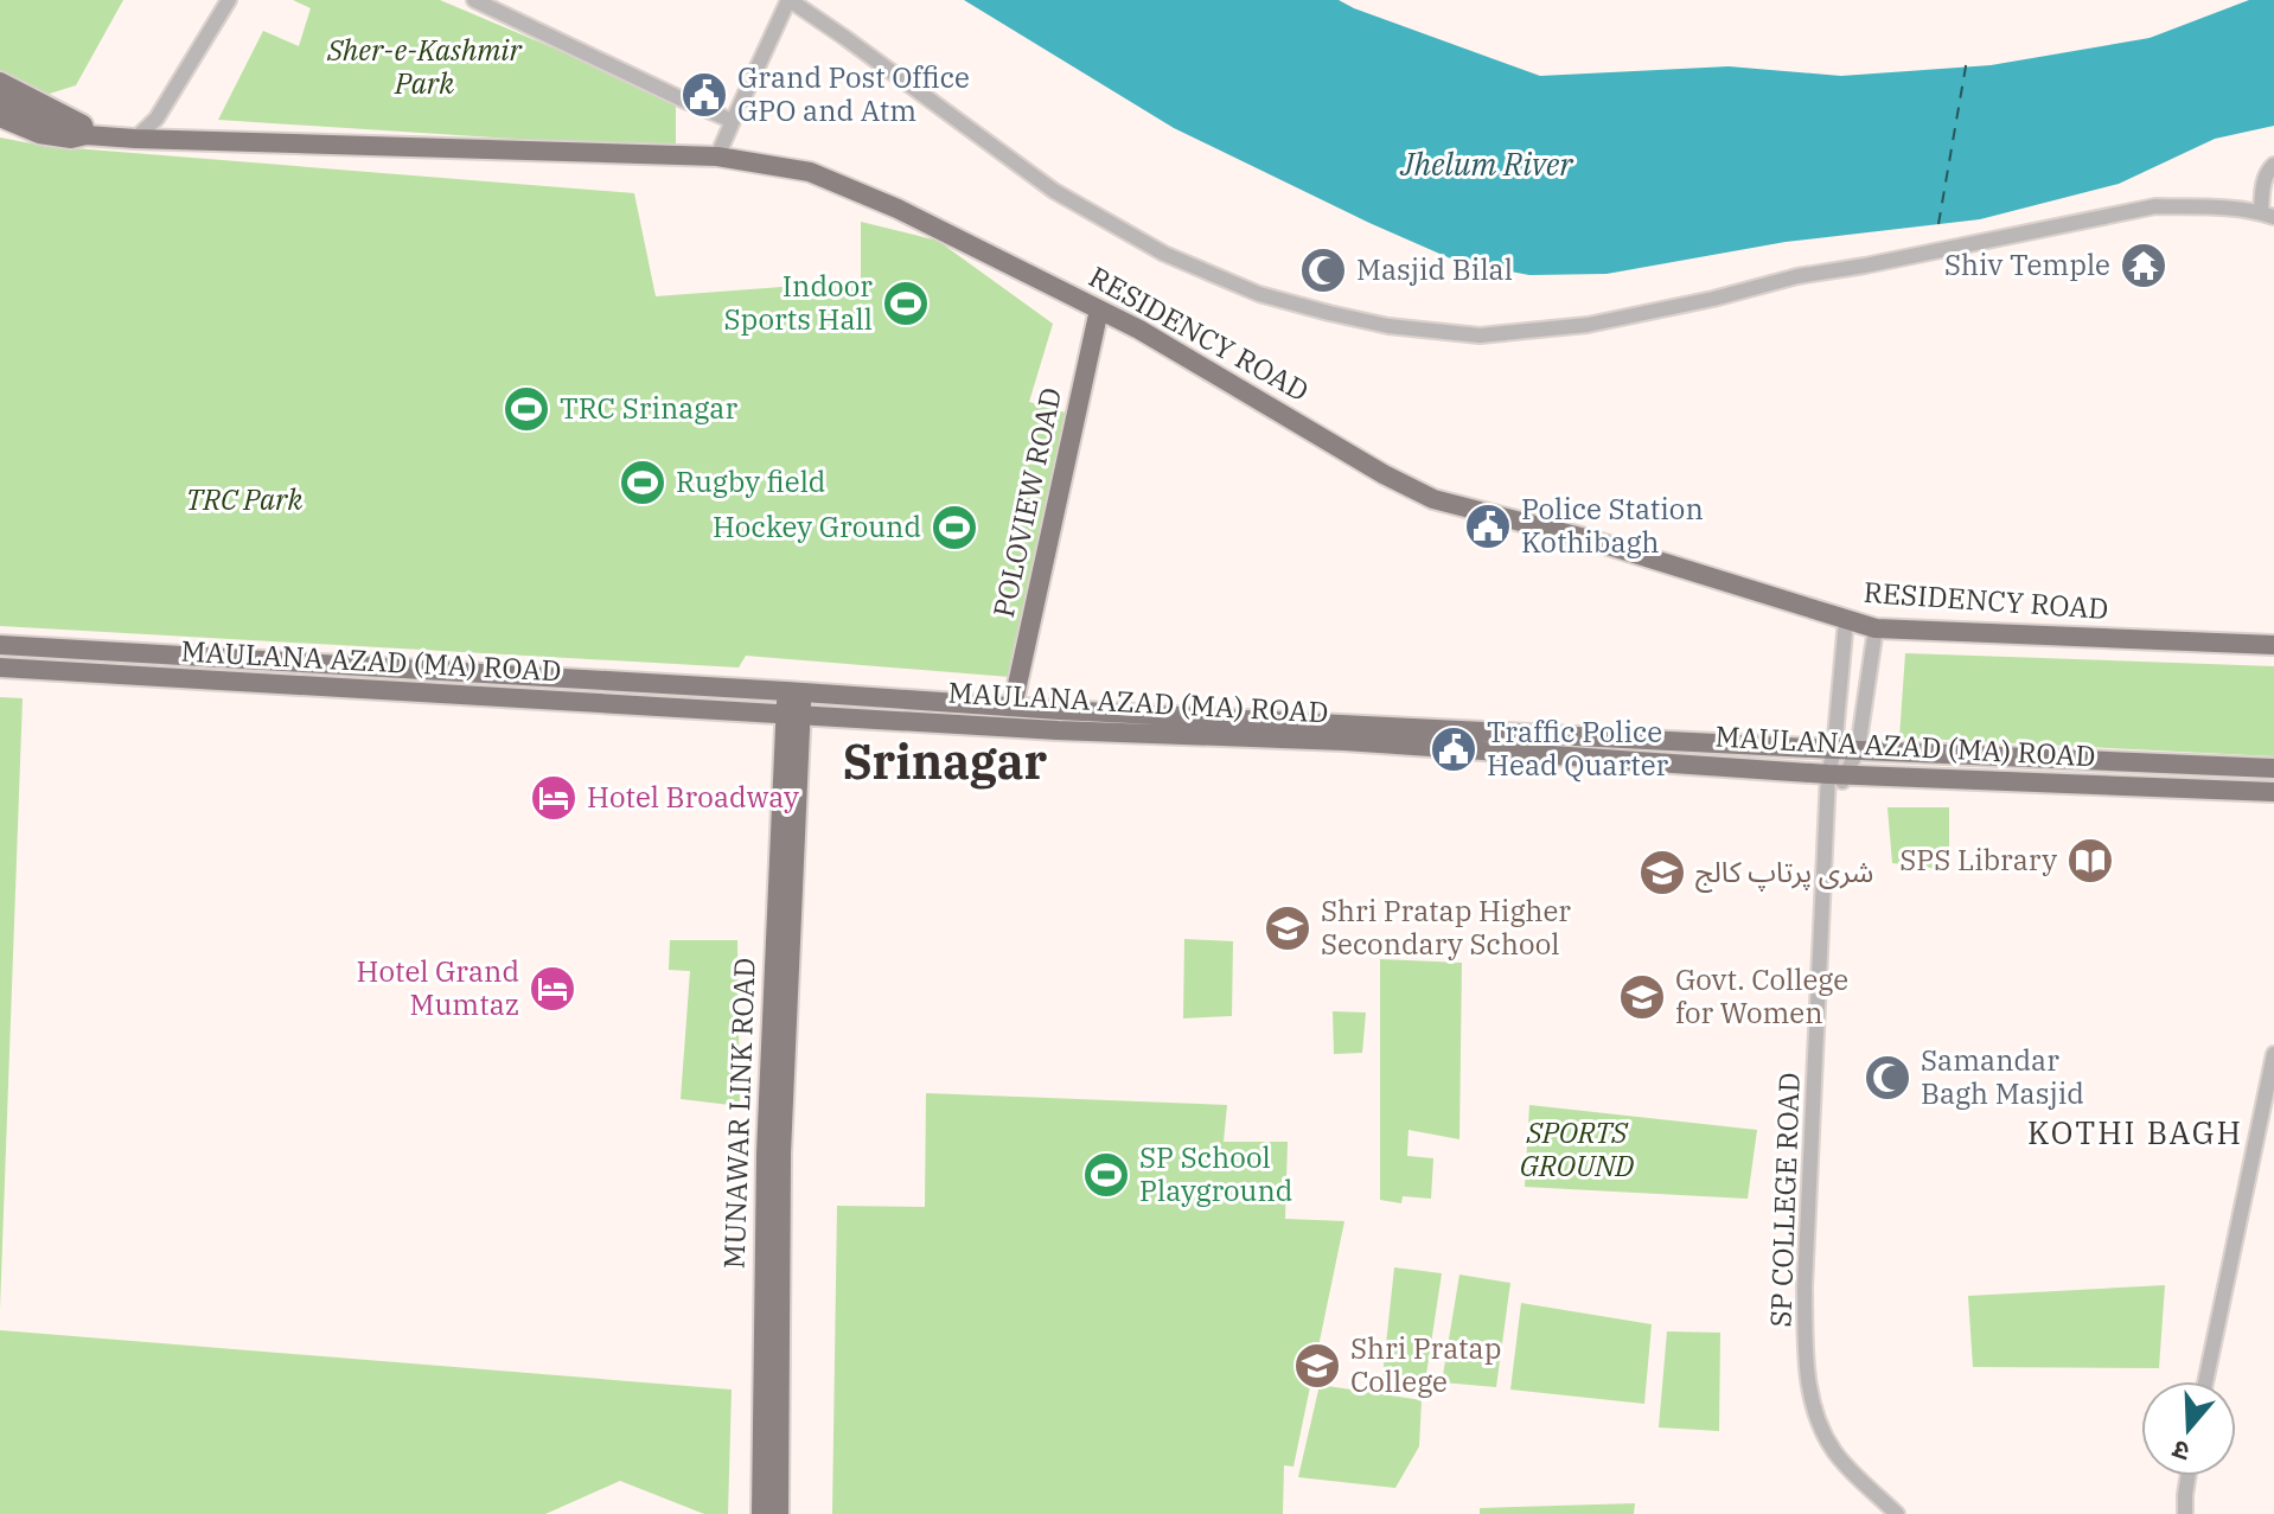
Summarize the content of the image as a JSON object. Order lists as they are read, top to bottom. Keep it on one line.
{"streets":{"main road":["RESIDENCY ROAD","POLOVIEW ROAD","MAULANA AZAD (MA) ROAD","MUNAWAR LINK ROAD"],"street":["SP COLLEGE ROAD"]},"crossings":[["RESIDENCY ROAD","POLOVIEW ROAD"],["POLOVIEW ROAD","MAULANA AZAD (MA) ROAD"],["MAULANA AZAD (MA) ROAD","MUNAWAR LINK ROAD"],["MAULANA AZAD (MA) ROAD","SP COLLEGE ROAD"]],"districts":["Srinagar","KOTHI BAGH"],"water":["Jhelum River"],"parks":["Sher-e-Kashmir Park","TRC Park","SPORTS GROUND"],"places":{"public building":["Grand Post Office GPO and Atm","Police Station Kothibagh","Traffic Police Head Quarter"],"temple":["Shiv Temple"],"mosque":["Masjid Bilal","Samandar Bagh Masjid"],"sports":["Indoor Sports Hall","TRC Srinagar","Rugby field","Hockey Ground","SP School Playground"],"hotel":["Hotel Broadway","Hotel Grand Mumtaz"],"library":["SPS Library"],"school or university":["شری پرتاپ کالج","Shri Pratap Higher Secondary School","Govt. College for Women","Shri Pratap College"]},"north":"bottom"}
